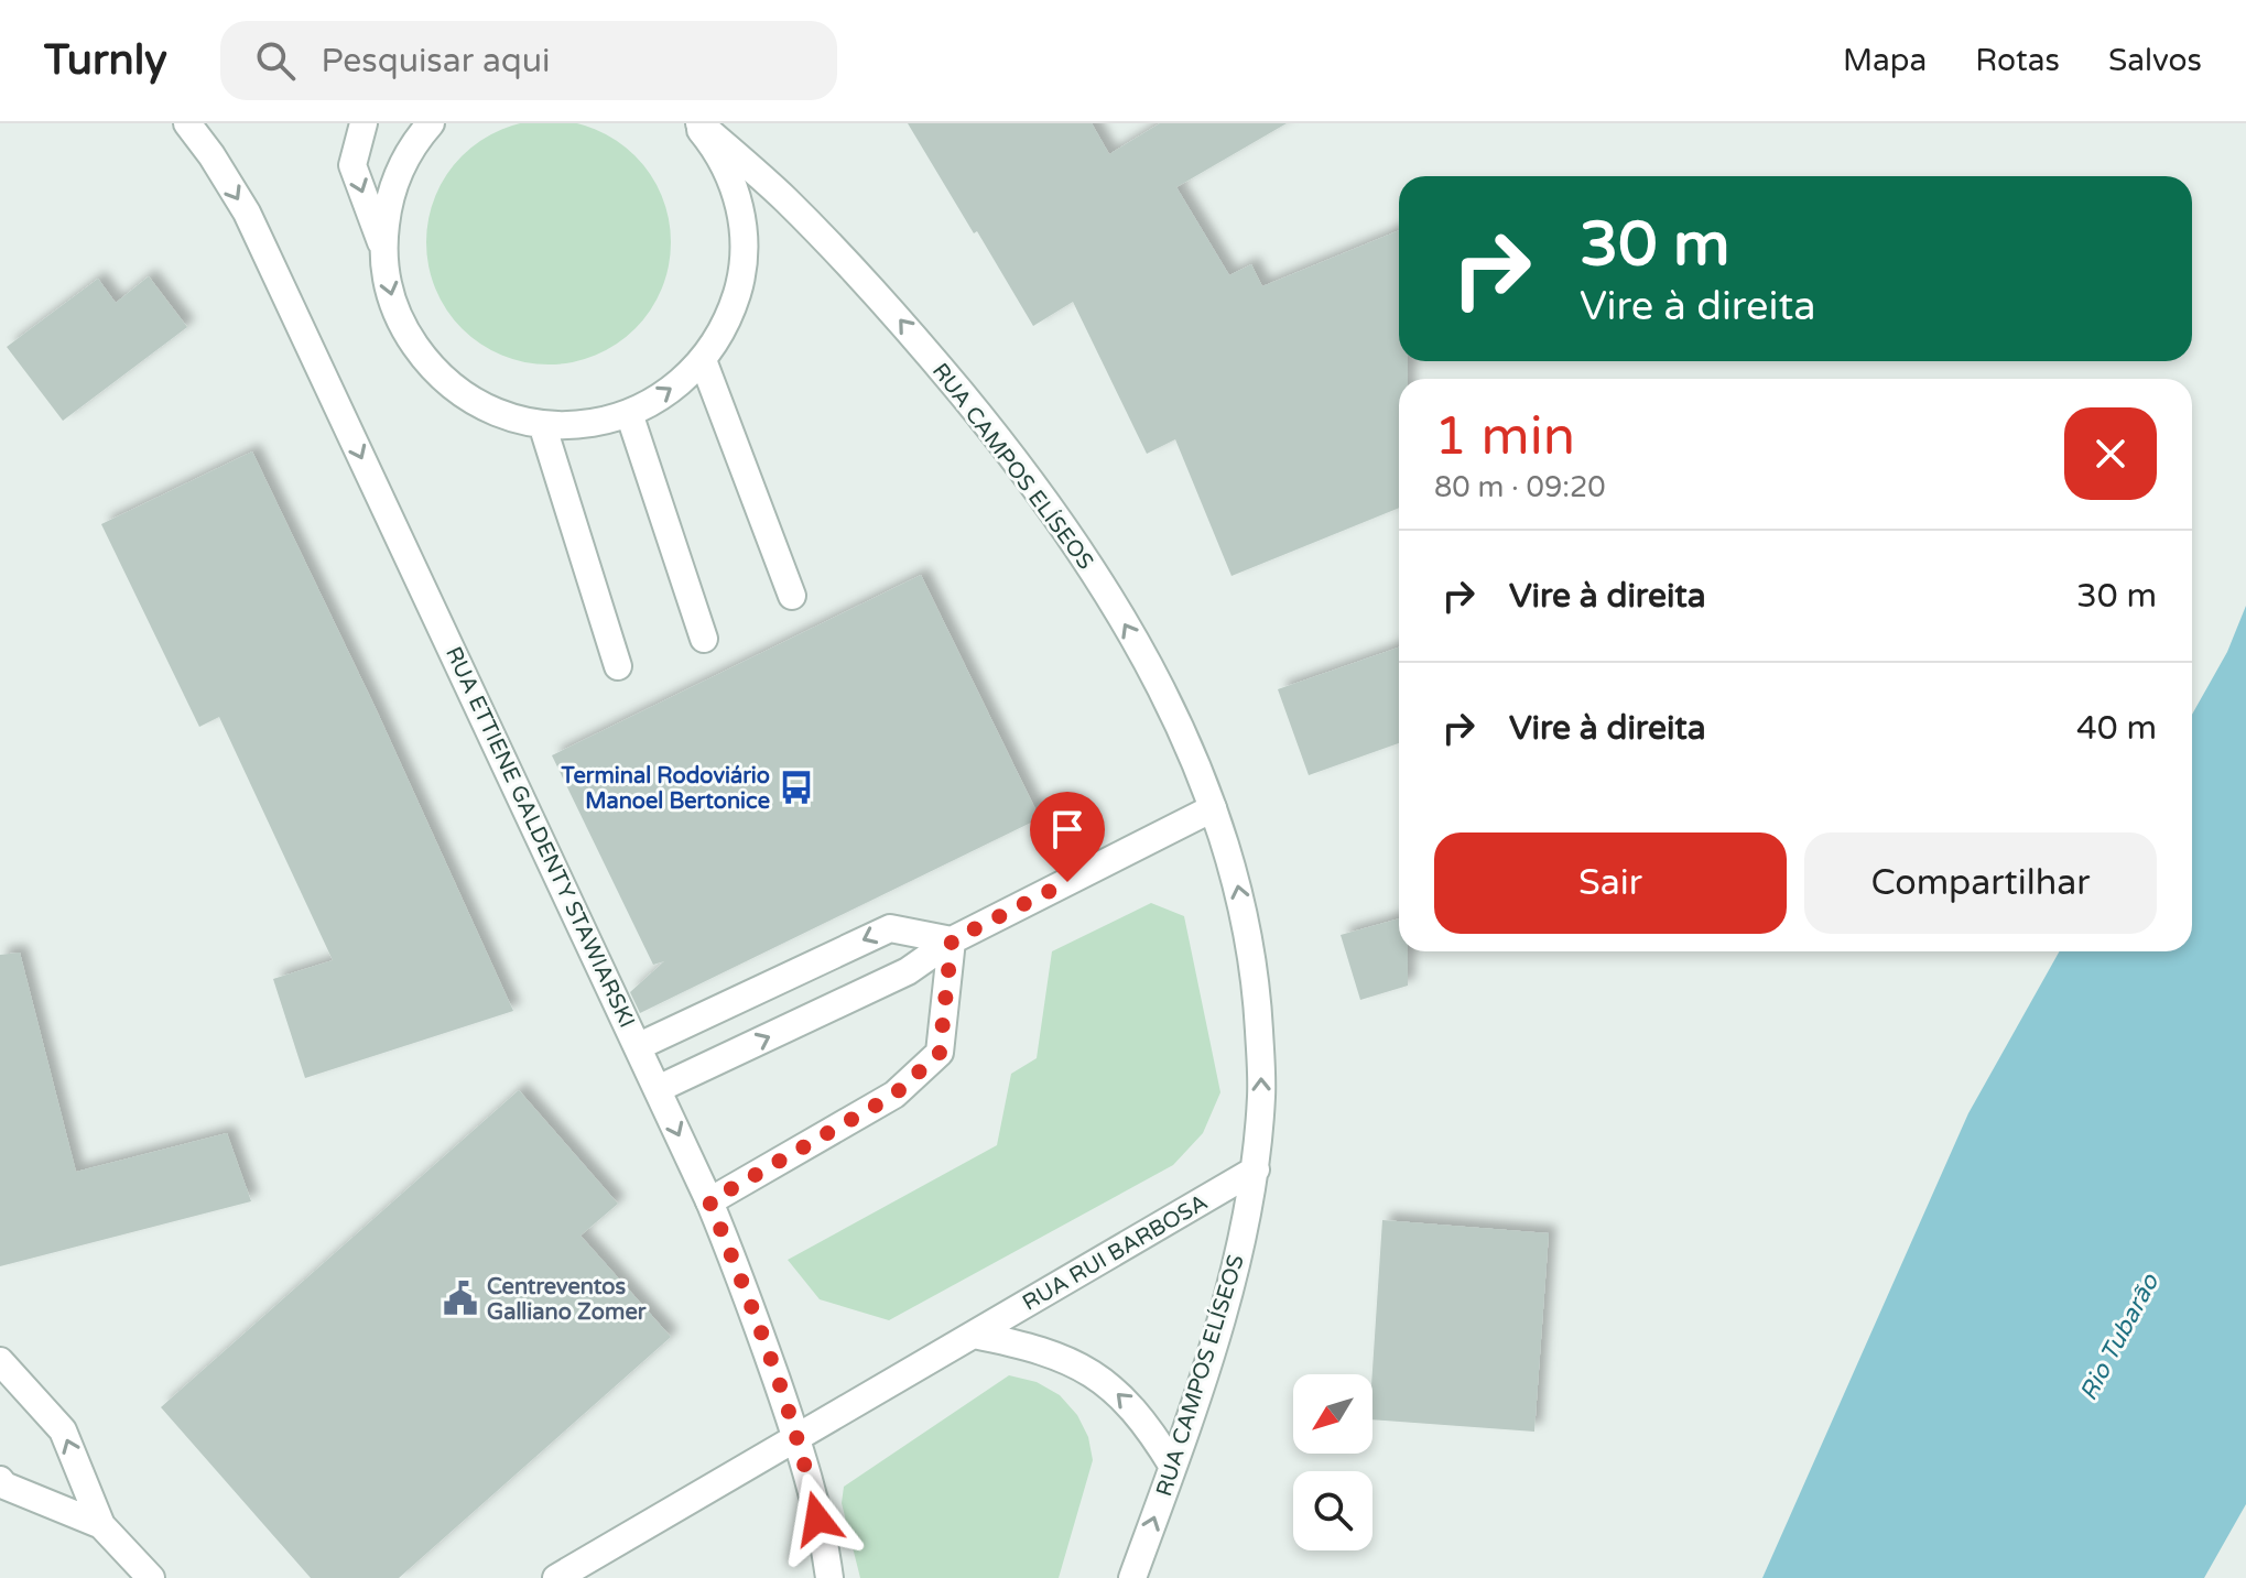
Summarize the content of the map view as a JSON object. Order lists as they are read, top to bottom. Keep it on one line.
{"streets":{"street":["RUA CAMPOS ELÍSEOS","RUA ETTIENE GALDENTY STAWIARSKI","RUA RUI BARBOSA"]},"crossings":[["RUA CAMPOS ELÍSEOS","RUA RUI BARBOSA"],["RUA ETTIENE GALDENTY STAWIARSKI","RUA RUI BARBOSA"]],"one_way":["RUA CAMPOS ELÍSEOS"],"water":["Rio Tubarão"],"places":{"bus stop":["Terminal Rodoviário Manoel Bertonice"],"public building":["Centreventos Galliano Zomer"]},"north":"bottom left","page":{"header":"Turnly","search":"Pesquisar aqui","nav":["Mapa","Rotas","Salvos"],"turn":["30 m","Vire à direita"],"heading":["1 min","80 m · 09:20"],"list":[{"name":"Vire à direita","value":"30 m"},{"name":"Vire à direita","value":"40 m"}],"buttons":["Sair","Compartilhar"]}}
